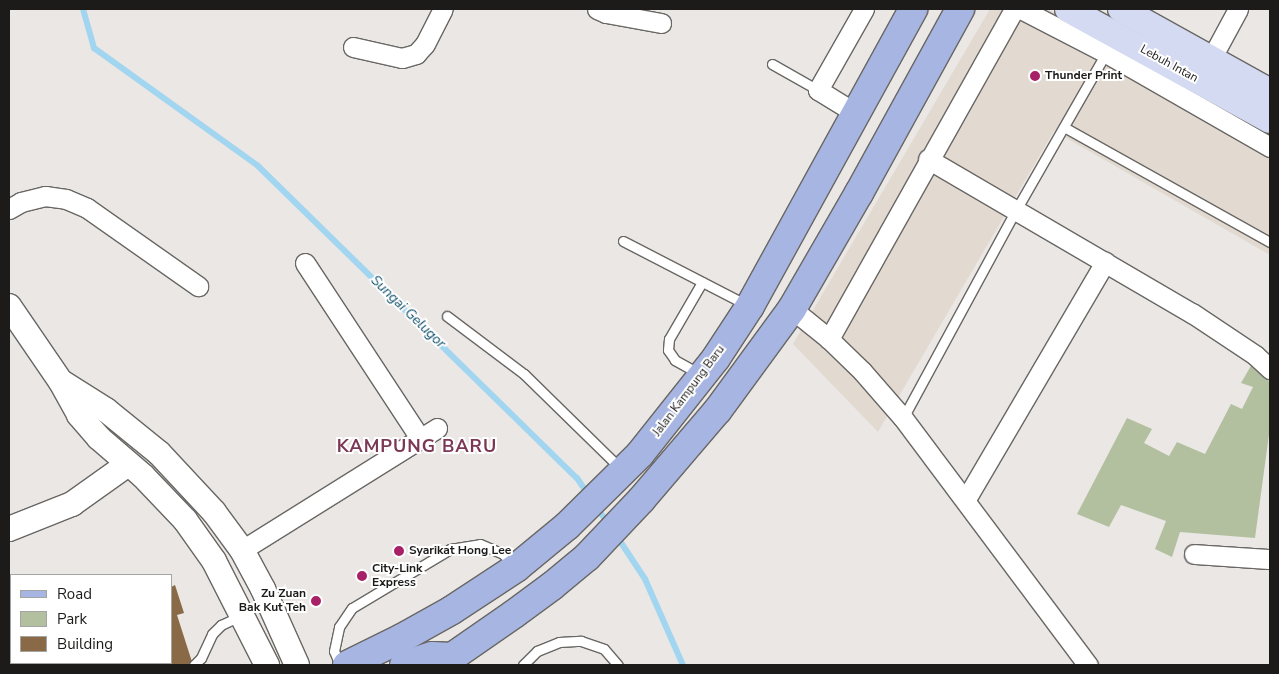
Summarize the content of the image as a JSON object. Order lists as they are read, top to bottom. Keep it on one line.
{"streets":{"main road":["Lebuh Intan","Jalan Kampung Baru"]},"districts":["KAMPUNG BARU"],"water":["Sungai Gelugor"],"places":["Thunder Print","Syarikat Hong Lee","City-Link Express","Zu Zuan Bak Kut Teh"],"legend":["Road","Park","Building"]}
